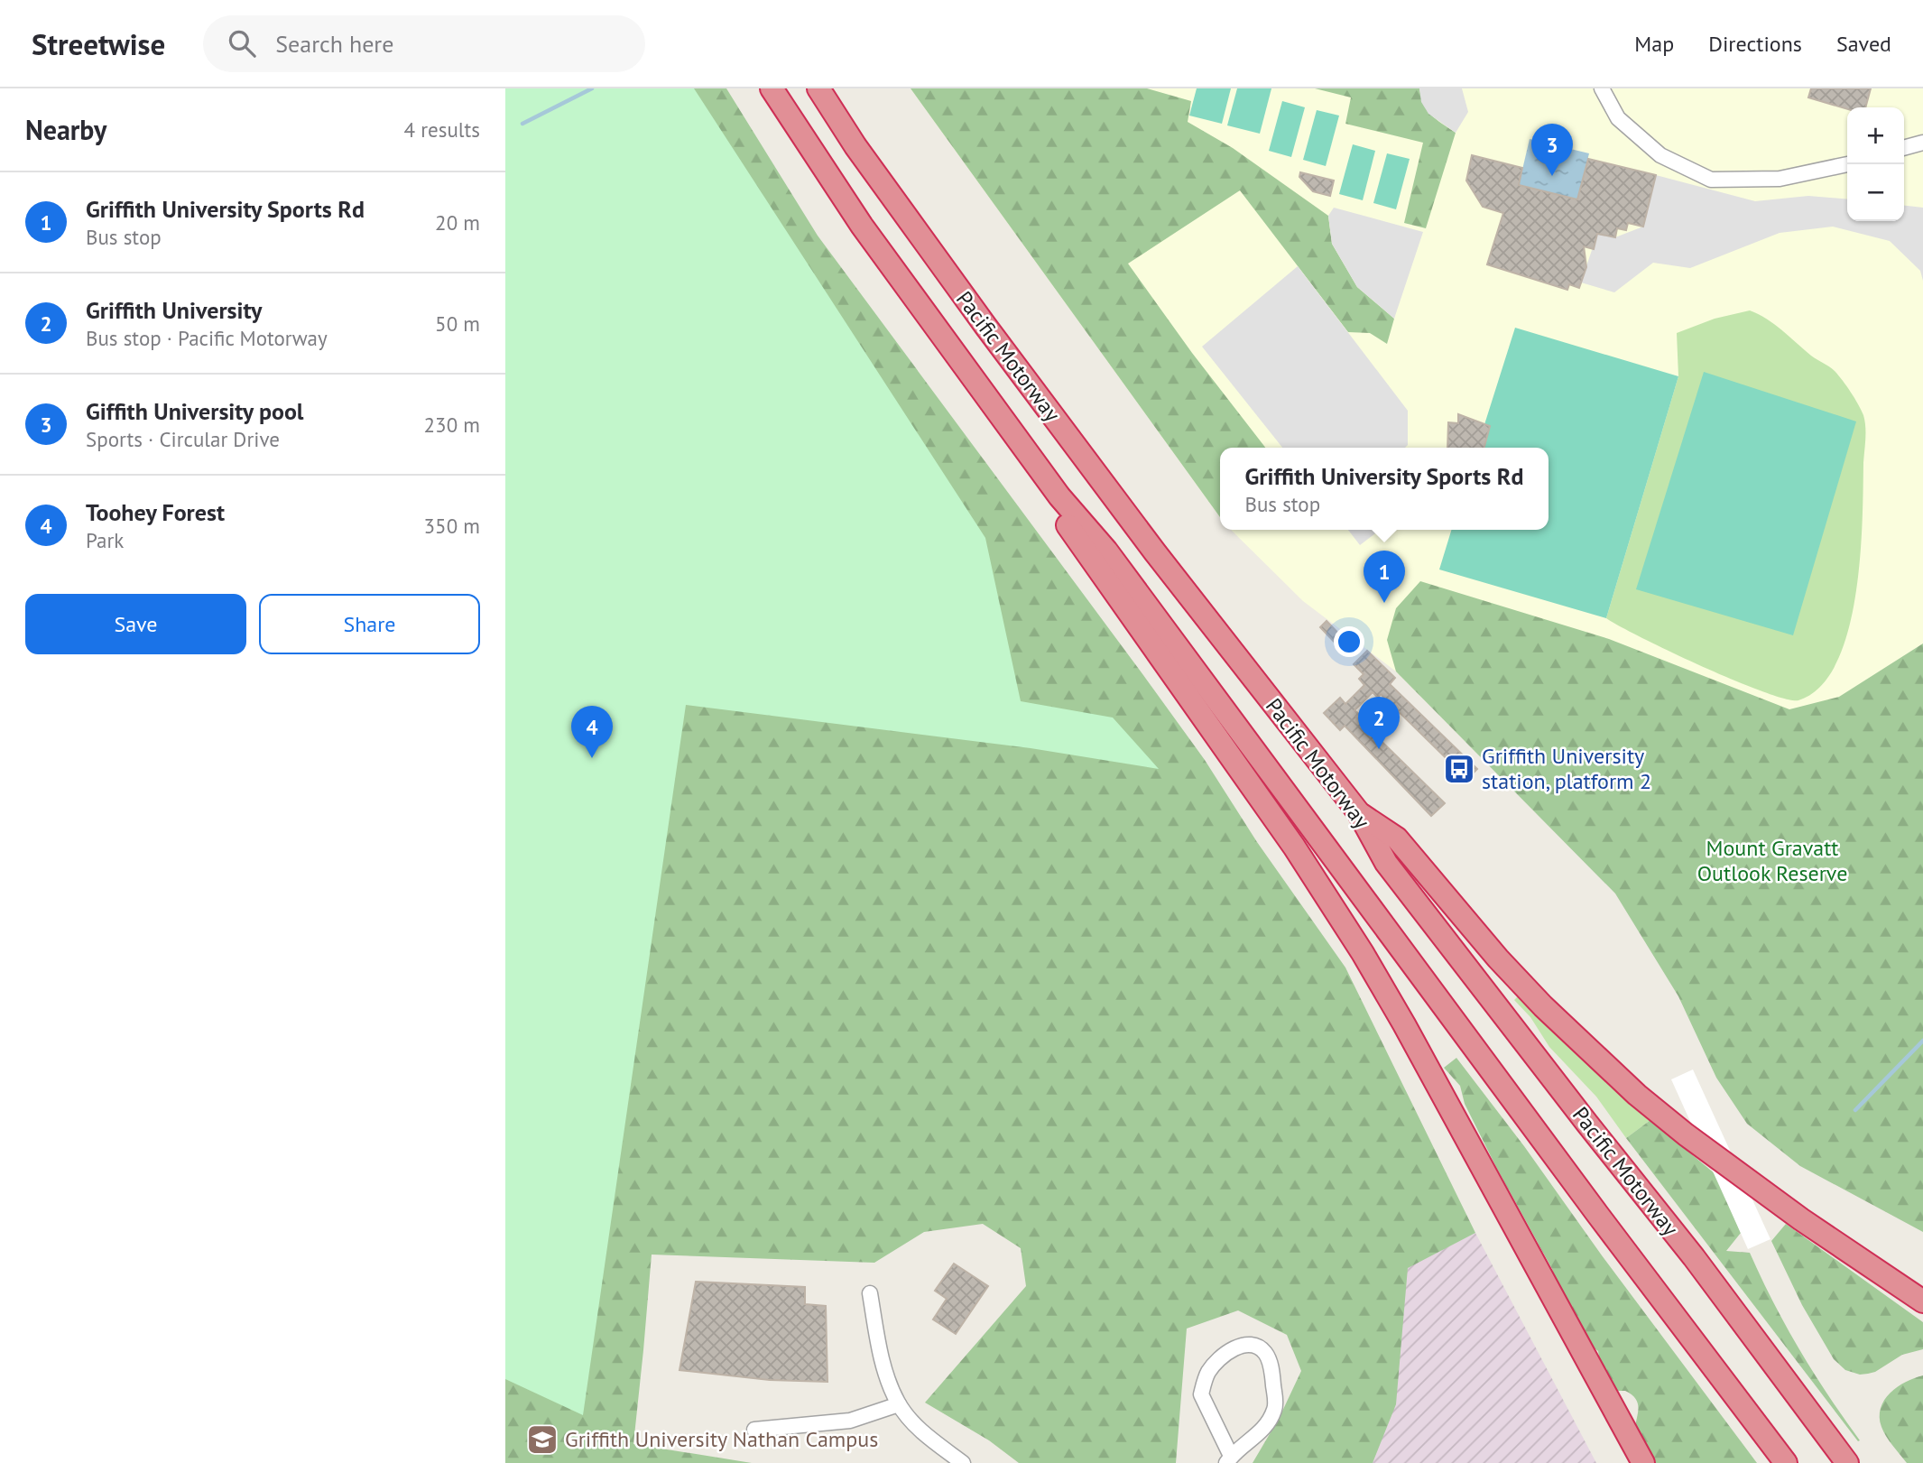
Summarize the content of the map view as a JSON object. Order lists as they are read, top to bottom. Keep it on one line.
{"streets":{"highway":["Pacific Motorway"]},"parks":["Mount Gravatt Outlook Reserve"],"places":{"bus stop":["Griffith University station, platform 2"],"school or university":["Griffith University Nathan Campus"]},"page":{"header":"Streetwise","search":"Search here","nav":["Map","Directions","Saved"],"heading":["Nearby","4 results"],"map_buttons":["+","−"],"pins":["3","1","2","4"],"list":[{"mark":"1","name":"Griffith University Sports Rd","note":"Bus stop","value":"20 m"},{"mark":"2","name":"Griffith University","note":"Bus stop · Pacific Motorway","value":"50 m"},{"mark":"3","name":"Giffith University pool","note":"Sports · Circular Drive","value":"230 m"},{"mark":"4","name":"Toohey Forest","note":"Park","value":"350 m"}],"popup":["Griffith University Sports Rd","Bus stop"],"buttons":["Save","Share"]}}
